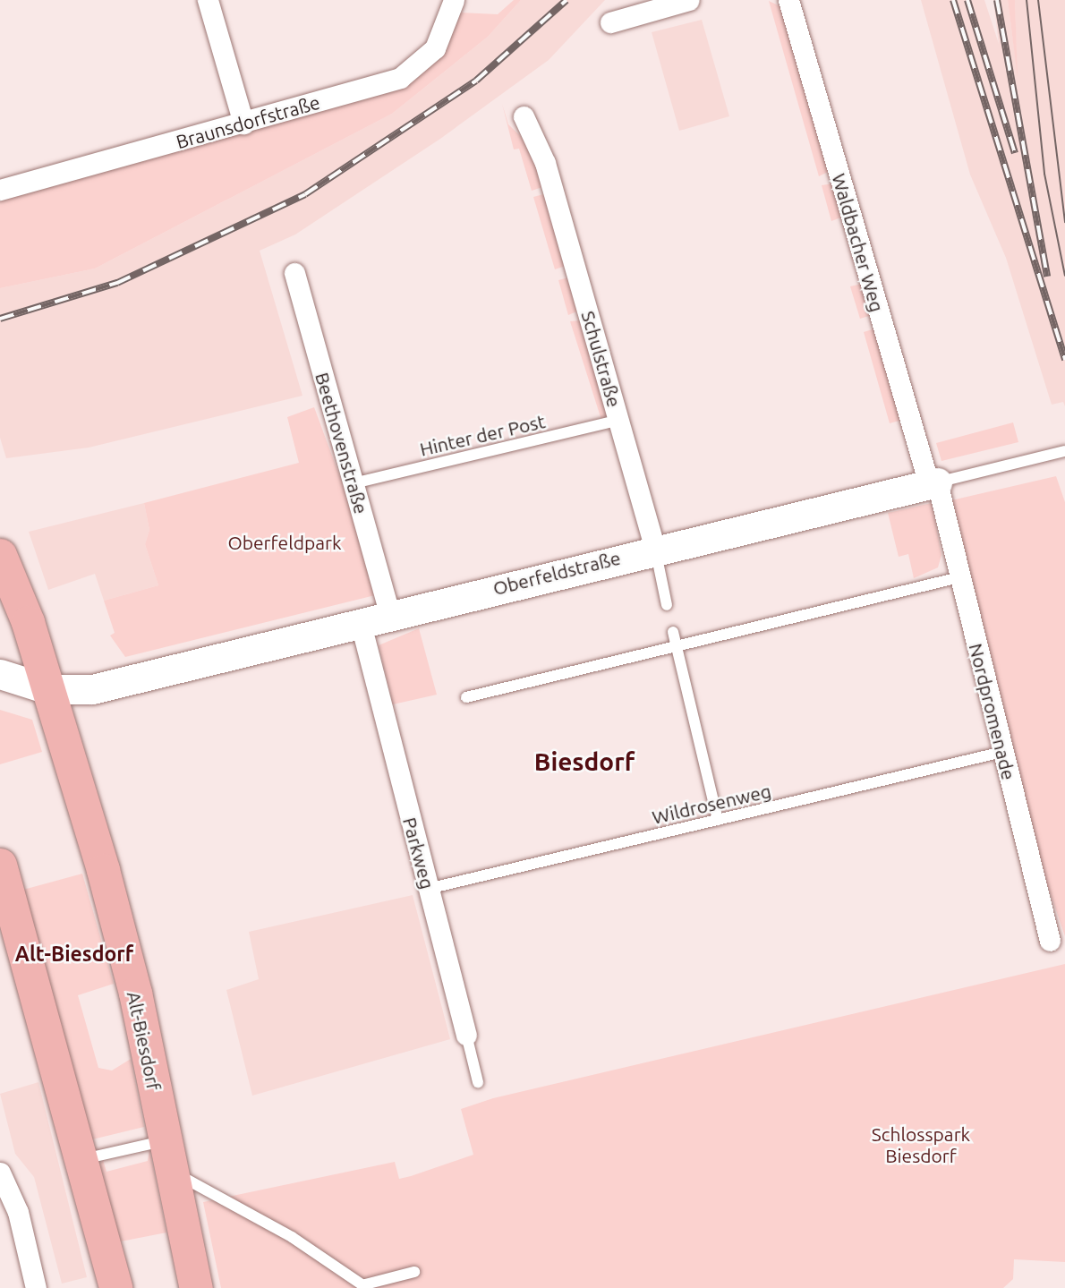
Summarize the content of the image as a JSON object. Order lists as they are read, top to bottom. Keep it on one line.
{"streets":{"main road":["Alt-Biesdorf"],"street":["Braunsdorfstraße","Waldbacher Weg","Schulstraße","Beethovenstraße","Oberfeldstraße","Nordpromenade","Parkweg"],"lane":["Hinter der Post","Wildrosenweg"]},"crossings":[["Waldbacher Weg","Oberfeldstraße"],["Waldbacher Weg","Nordpromenade"],["Schulstraße","Hinter der Post"],["Schulstraße","Oberfeldstraße"],["Hinter der Post","Beethovenstraße"],["Beethovenstraße","Oberfeldstraße"],["Oberfeldstraße","Nordpromenade"],["Oberfeldstraße","Parkweg"],["Oberfeldstraße","Alt-Biesdorf"],["Nordpromenade","Wildrosenweg"],["Wildrosenweg","Parkweg"]],"districts":["Biesdorf","Alt-Biesdorf"],"parks":["Oberfeldpark","Schlosspark Biesdorf"]}
